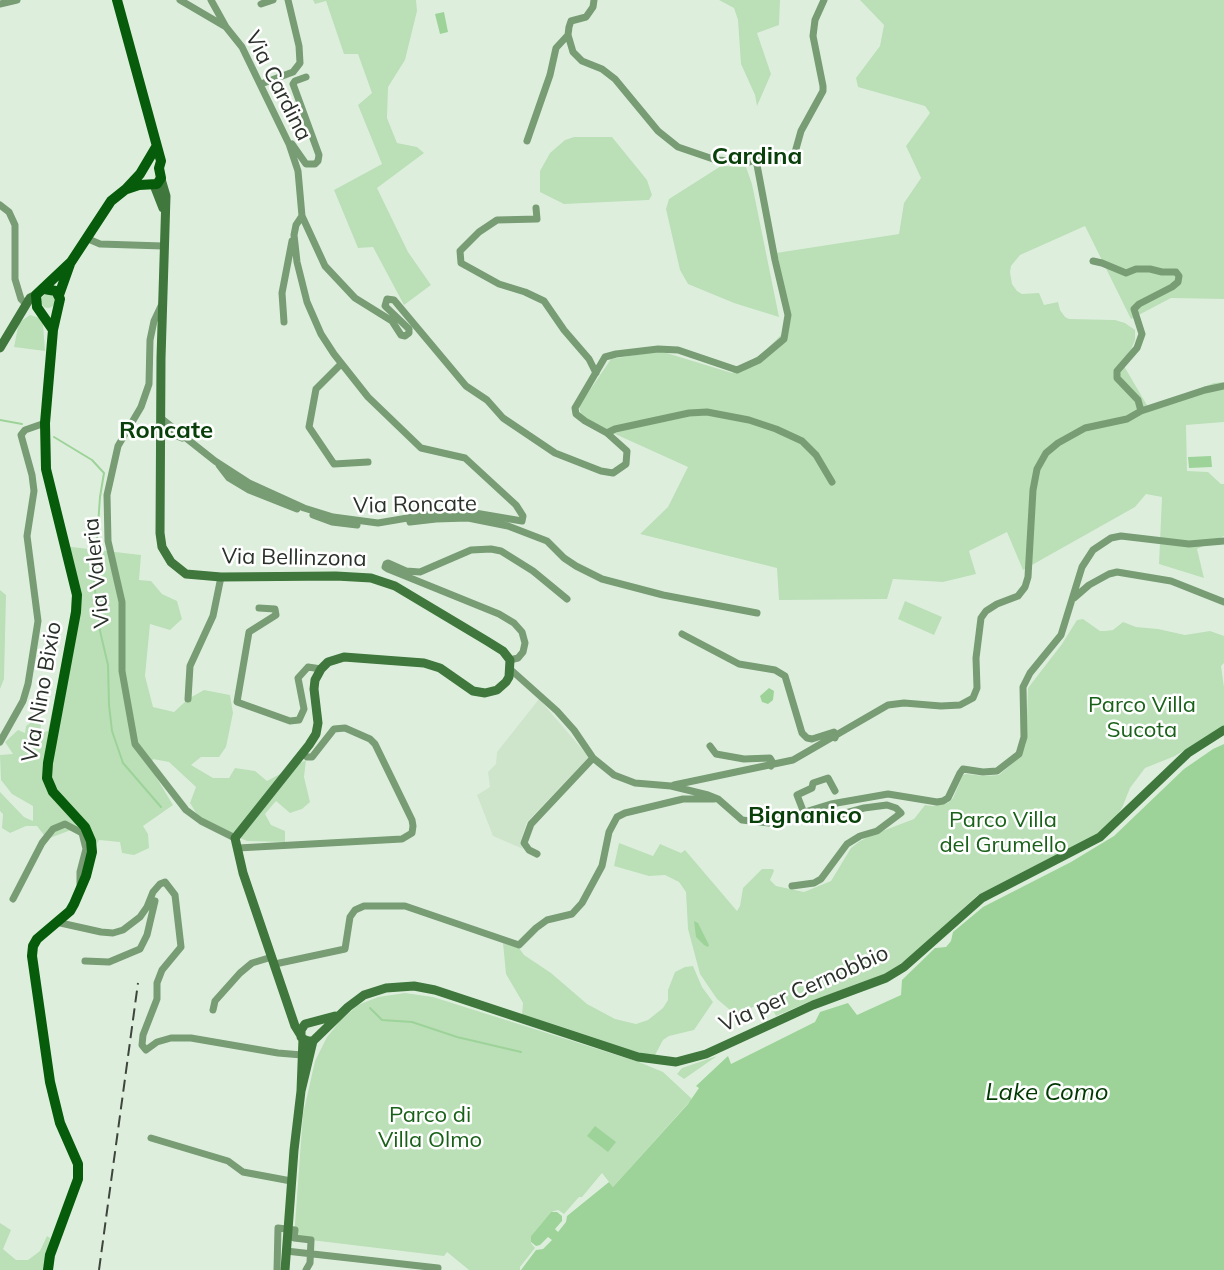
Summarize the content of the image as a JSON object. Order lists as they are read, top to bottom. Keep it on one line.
{"streets":{"main road":["Via Bellinzona","Via Nino Bixio","Via per Cernobbio"],"street":["Via Cardina","Via Roncate","Via Valeria"]},"crossings":[["Via Bellinzona","Via Valeria"]],"districts":["Cardina","Roncate","Bignanico"],"water":["Lake Como"],"parks":["Parco Villa Sucota","Parco Villa del Grumello","Parco di Villa Olmo"]}
